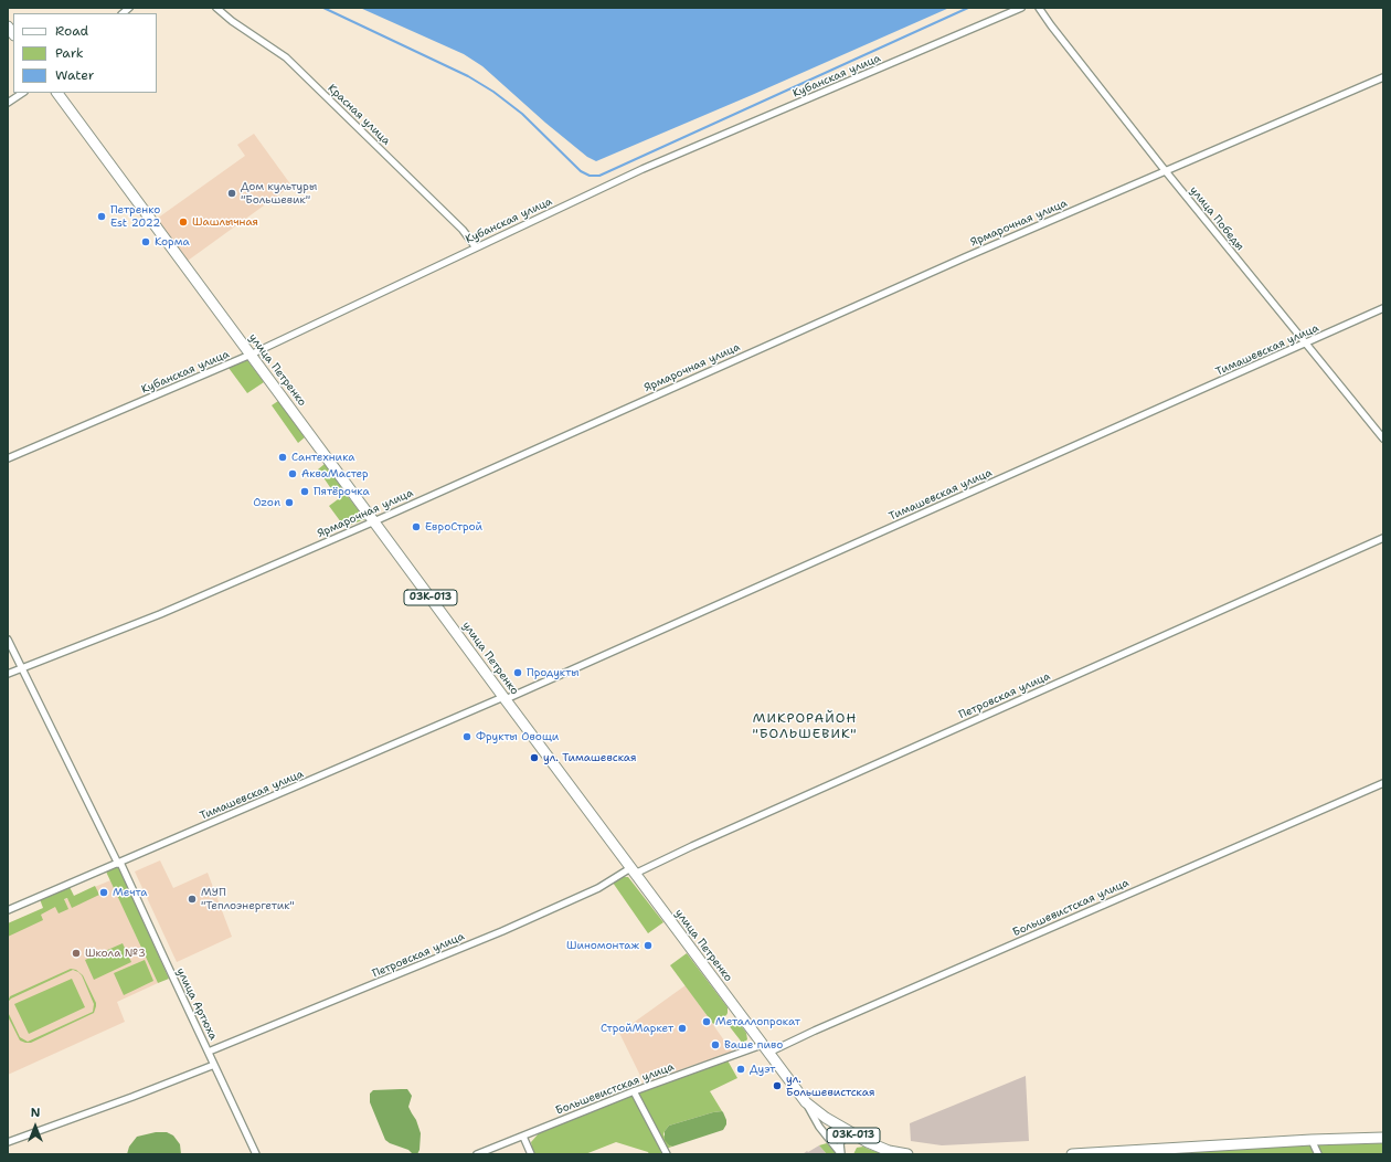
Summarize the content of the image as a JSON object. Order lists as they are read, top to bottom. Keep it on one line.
{"streets":{"main road":["улица Петренко","03К-013"],"street":["Кубанская улица","Красная улица","улица Победы","Ярмарочная улица","Тимашевская улица","Петровская улица","Большевистская улица","улица Артюха"]},"crossings":[["Кубанская улица","Красная улица"],["Кубанская улица","улица Петренко"],["улица Победы","Ярмарочная улица"],["улица Победы","Тимашевская улица"],["Ярмарочная улица","улица Петренко"],["Ярмарочная улица","улица Артюха"],["Тимашевская улица","улица Петренко"],["Тимашевская улица","улица Артюха"],["улица Петренко","03К-013"],["улица Петренко","Петровская улица"],["улица Петренко","Большевистская улица"],["Петровская улица","улица Артюха"]],"districts":["МИКРОРАЙОН \"БОЛЬШЕВИК\""],"places":["Дом культуры \"Большевик\"","Петренко Est 2022","Шашлычная","Корма","Сантехника","АкваМастер","Пятёрочка","Ozon","ЕвроСтрой","Продукты","Фрукты Овощи","ул. Тимашевская","Мечта","МУП \"Теплоэнергетик\"","Шиномонтаж","Школа №3","Металлопрокат","СтройМаркет","Ваше пиво","Дуэт","ул. Большевистская"],"legend":["Road","Park","Water"],"north":"top"}
